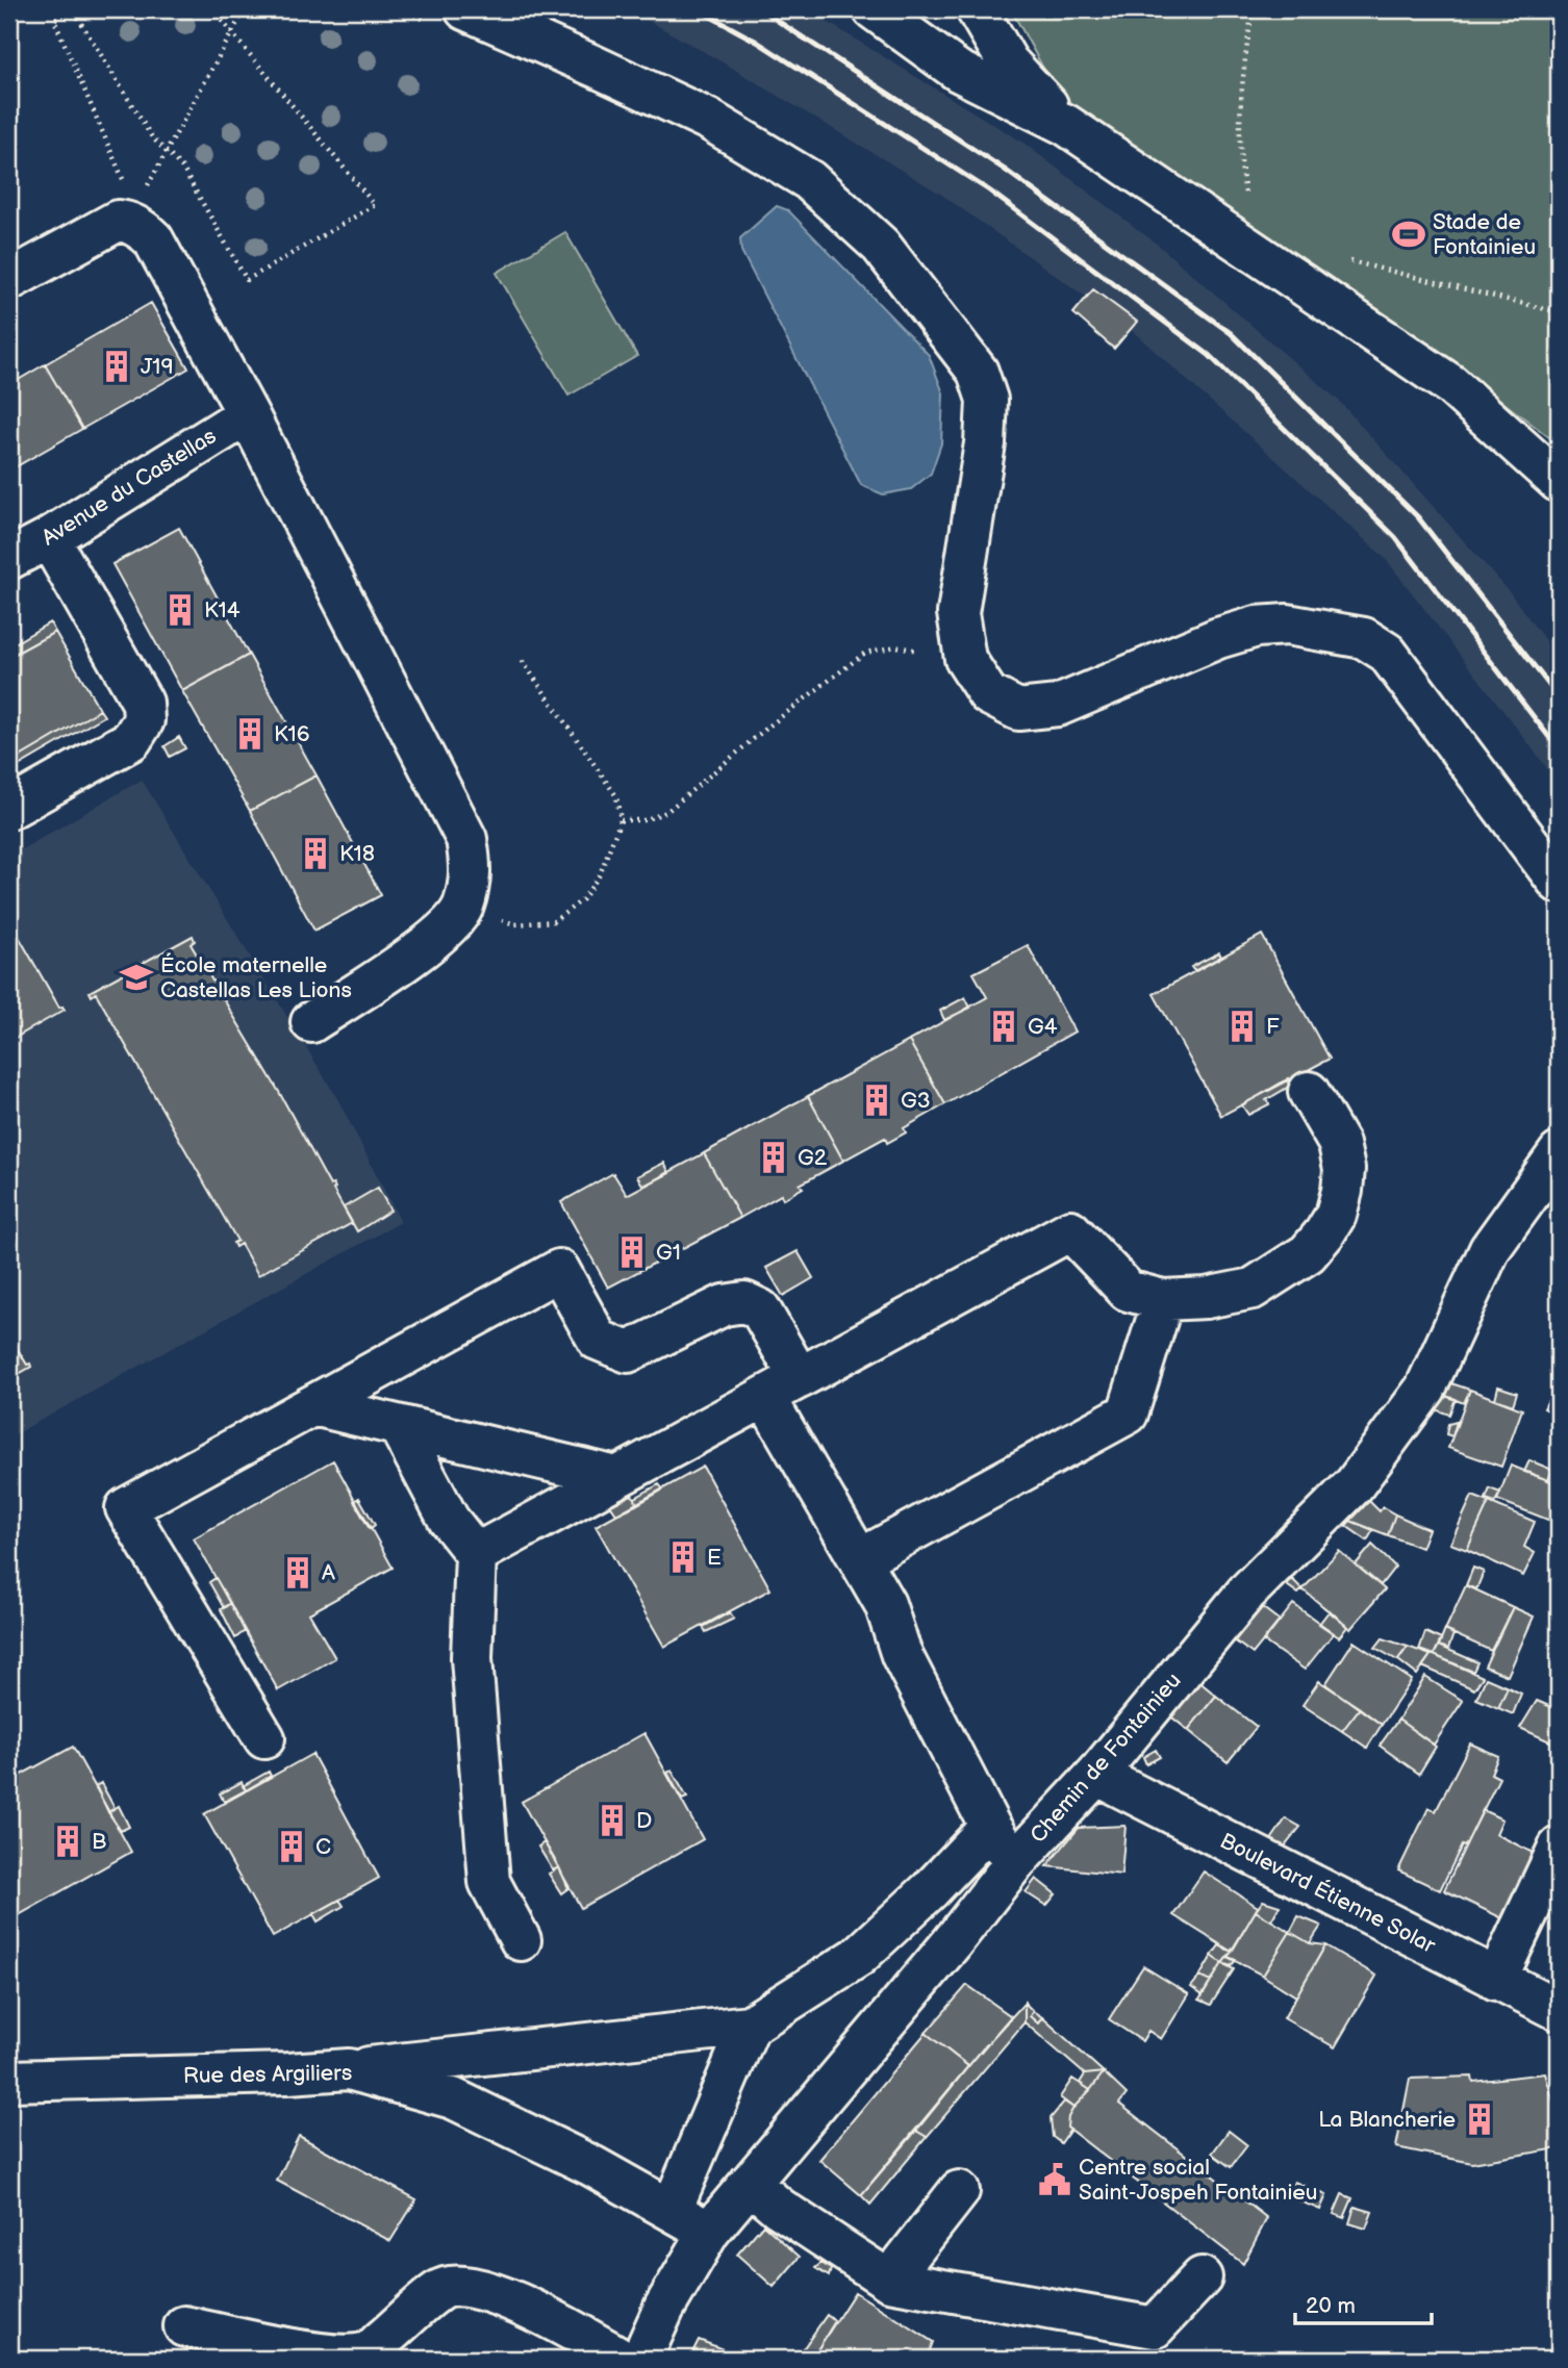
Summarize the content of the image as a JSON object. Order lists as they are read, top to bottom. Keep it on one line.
{"streets":{"street":["Avenue du Castellas","Chemin de Fontainieu","Boulevard Étienne Solar","Rue des Argiliers"]},"crossings":[["Chemin de Fontainieu","Boulevard Étienne Solar"],["Chemin de Fontainieu","Rue des Argiliers"]],"places":{"sports":["Stade de Fontainieu"],"building":["J19","K14","K16","K18","G4","F","G3","G2","G1","E","A","D","B","C","La Blancherie"],"school or university":["École maternelle Castellas Les Lions"],"public building":["Centre social Saint-Jospeh Fontainieu"]},"scale_bar":"20 m"}
